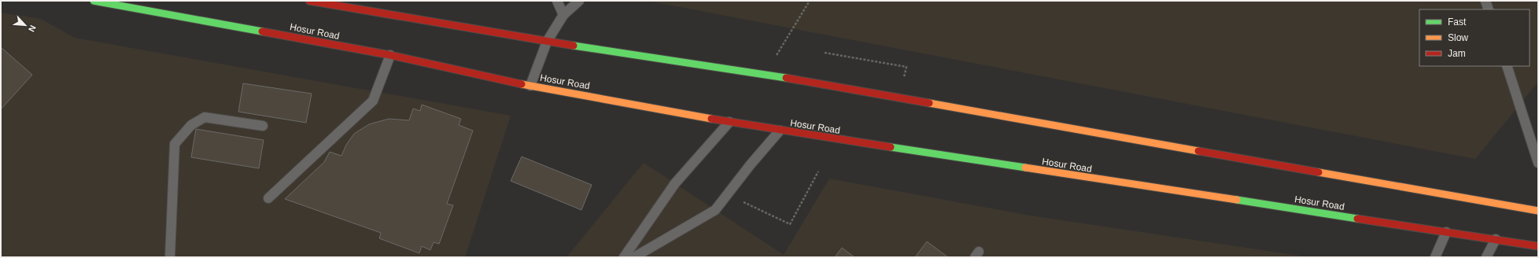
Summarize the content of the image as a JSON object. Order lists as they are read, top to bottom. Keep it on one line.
{"streets":{"main road":["Hosur Road"]},"legend":["Fast","Slow","Jam"],"north":"bottom right"}
